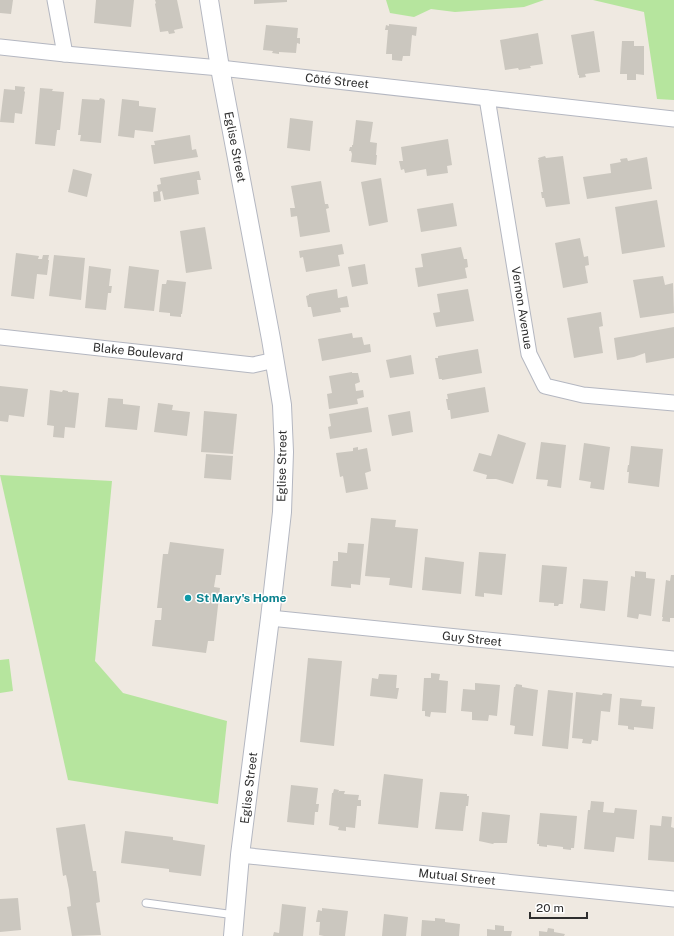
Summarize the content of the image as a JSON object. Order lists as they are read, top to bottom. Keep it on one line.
{"streets":{"street":["Côté Street","Eglise Street","Vernon Avenue","Blake Boulevard","Guy Street","Mutual Street"]},"crossings":[["Côté Street","Eglise Street"],["Côté Street","Vernon Avenue"],["Eglise Street","Blake Boulevard"],["Eglise Street","Guy Street"],["Eglise Street","Mutual Street"]],"places":["St Mary's Home"],"scale_bar":"20 m"}
